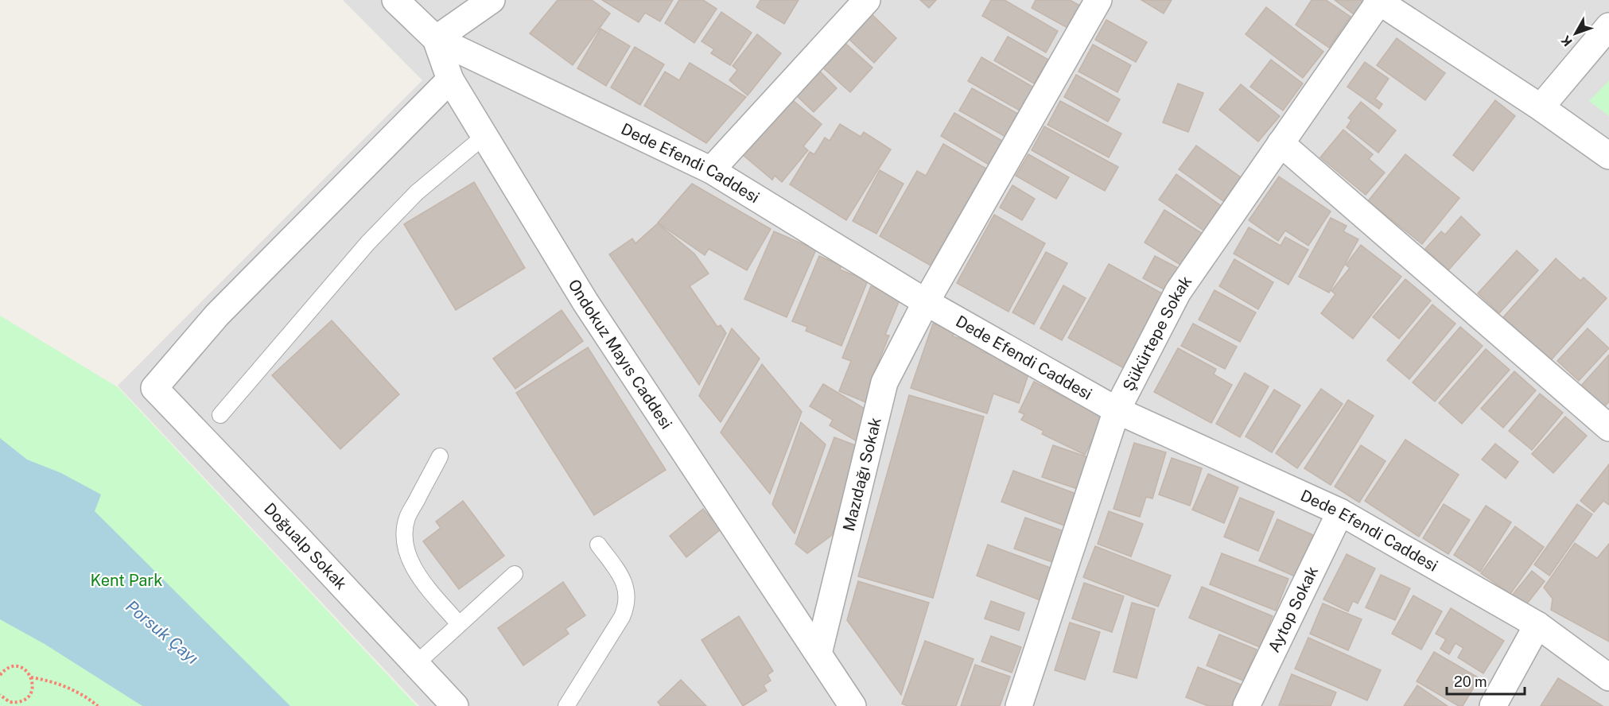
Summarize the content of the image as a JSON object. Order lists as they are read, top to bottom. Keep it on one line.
{"streets":{"street":["Dede Efendi Caddesi","Şükürtepe Sokak","Ondokuz Mayıs Caddesi","Mazıdağı Sokak","Doğualp Sokak","Aytop Sokak"]},"crossings":[["Dede Efendi Caddesi","Şükürtepe Sokak"],["Dede Efendi Caddesi","Ondokuz Mayıs Caddesi"],["Dede Efendi Caddesi","Mazıdağı Sokak"],["Dede Efendi Caddesi","Aytop Sokak"],["Ondokuz Mayıs Caddesi","Mazıdağı Sokak"],["Ondokuz Mayıs Caddesi","Doğualp Sokak"]],"water":["Porsuk Çayı"],"parks":["Kent Park"],"scale_bar":"20 m","north":"bottom left"}
